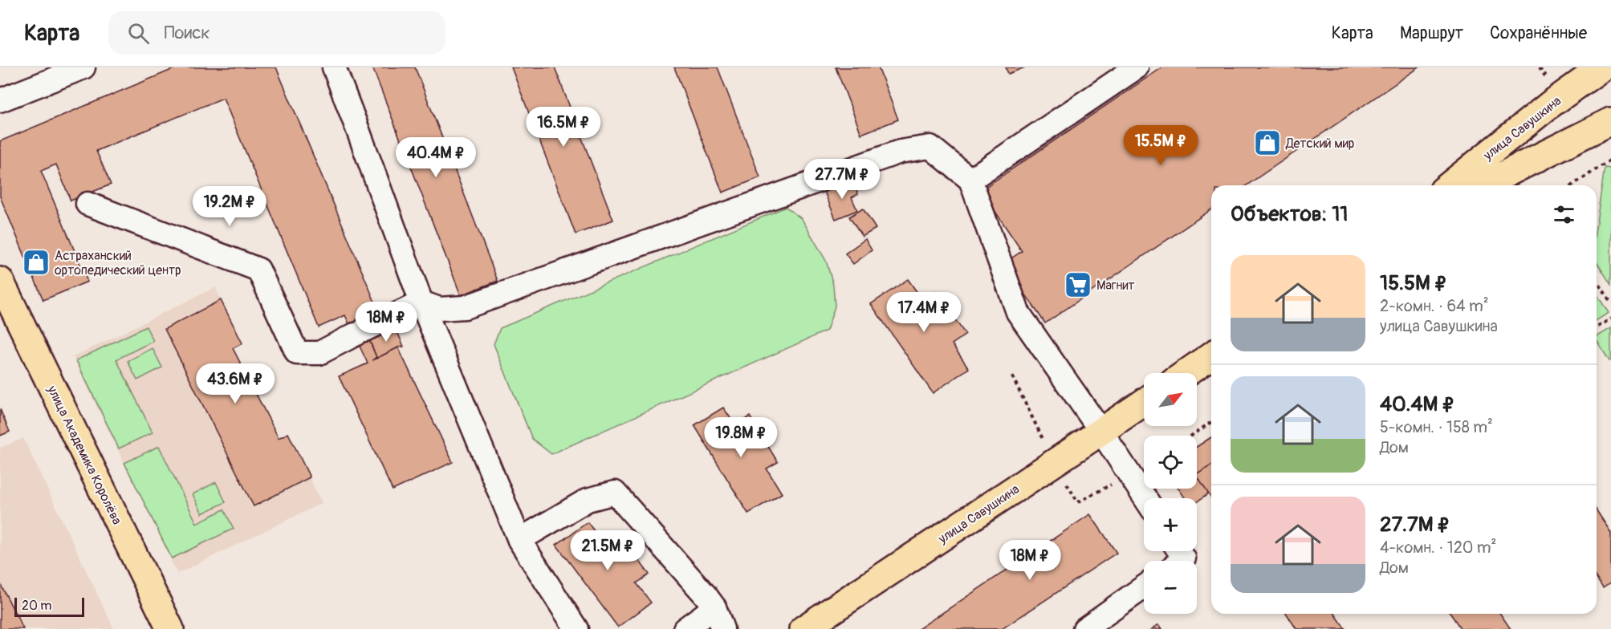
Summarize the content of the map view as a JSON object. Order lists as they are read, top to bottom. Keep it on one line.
{"streets":{"main road":["улица Савушкина","улица Академика Королёва"]},"places":{"shop":["Детский мир","Астраханский ортопедический центр"],"supermarket":["Магнит"]},"scale_bar":"20 m","north":"top right","page":{"header":"Карта","search":"Поиск","nav":["Карта","Маршрут","Сохранённые"],"price":["16.5M ₽","15.5M ₽","40.4M ₽","27.7M ₽","19.2M ₽","17.4M ₽","18M ₽","43.6M ₽","19.8M ₽","21.5M ₽","18M ₽"],"heading":"Объектов: 11","list":[{"name":"15.5M ₽","note":"2-комн. · 64 m² · улица Савушкина"},{"name":"40.4M ₽","note":"5-комн. · 158 m² · Дом"},{"name":"27.7M ₽","note":"4-комн. · 120 m² · Дом"}],"map_buttons":["+","−"],"scale":"20 m"}}
